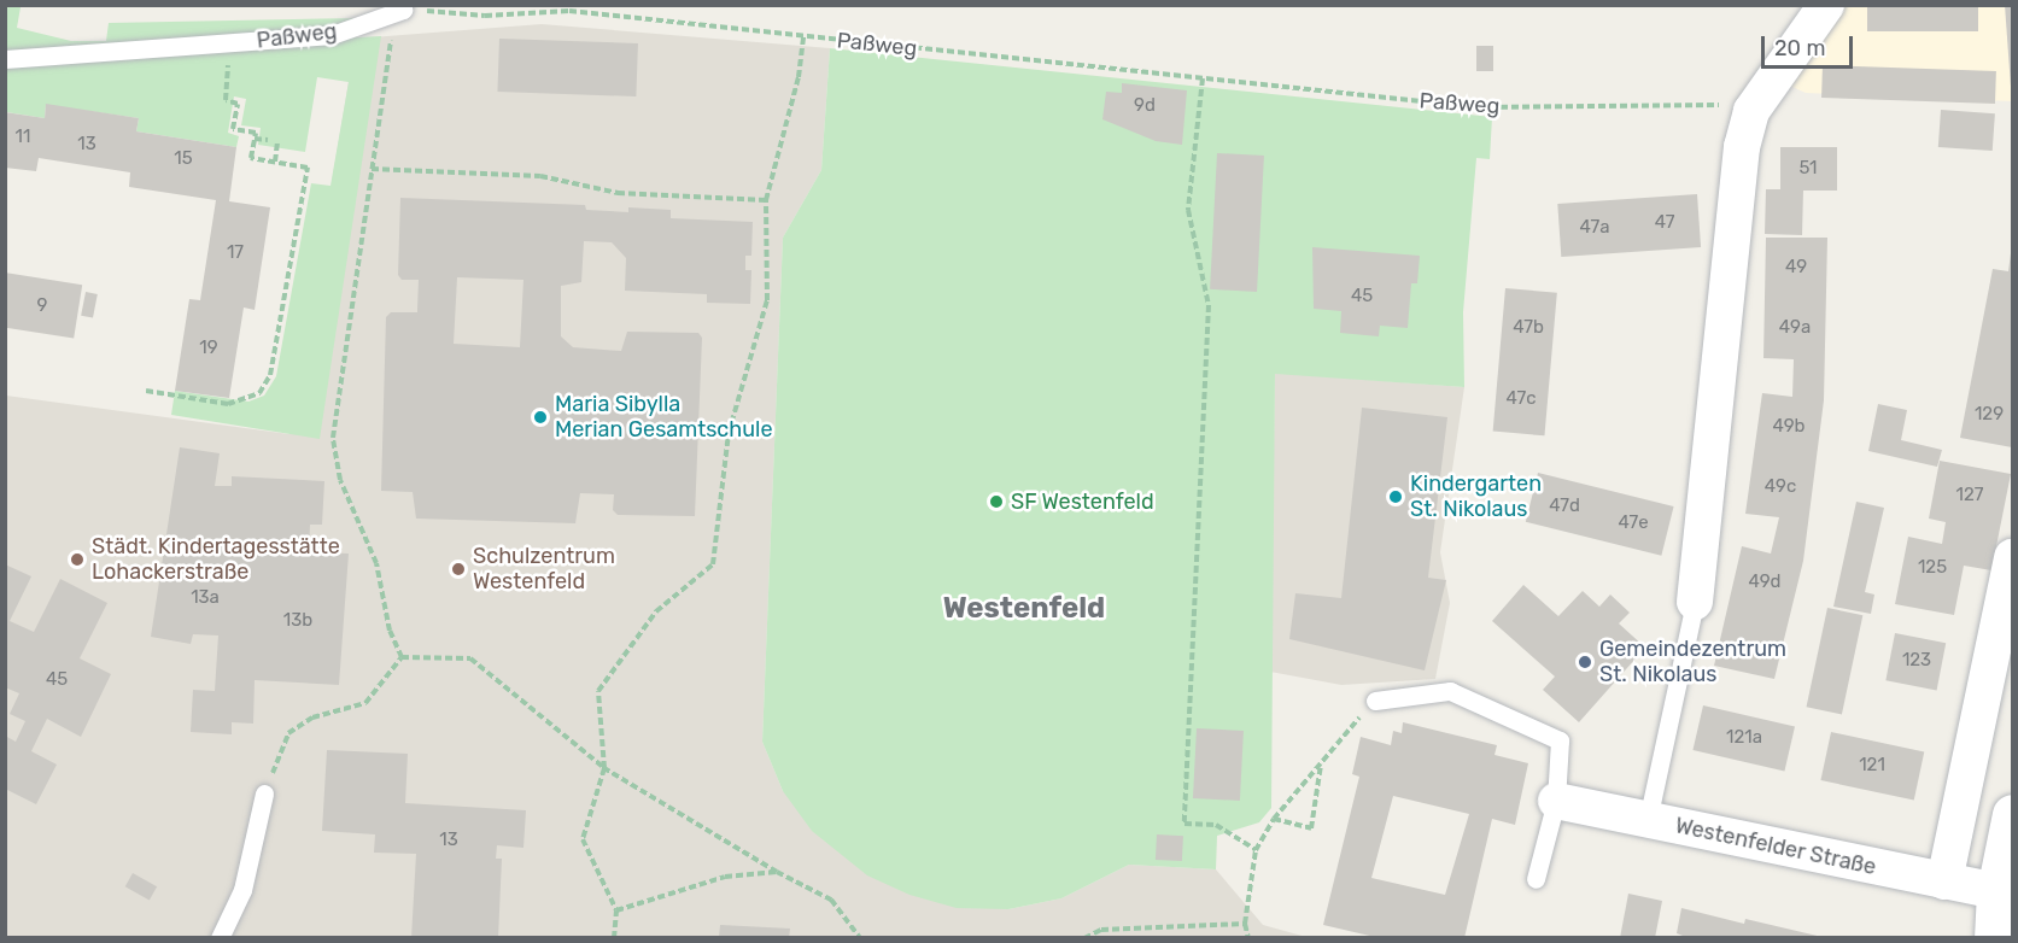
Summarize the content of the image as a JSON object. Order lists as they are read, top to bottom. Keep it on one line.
{"streets":{"street":["Westenfelder Straße"],"lane":["Paßweg"]},"districts":["Westenfeld"],"places":["Maria Sibylla Merian Gesamtschule","Kindergarten St. Nikolaus","SF Westenfeld","Städt. Kindertagesstätte Lohackerstraße","Schulzentrum Westenfeld","Gemeindezentrum St. Nikolaus"],"house_numbers":["9d","11","13","15","51","47","47a","17","49","45","9","47b","49a","19","47c","129","49b","49c","127","47d","47e","125","49d","13a","13b","123","45","121a","121","13"],"scale_bar":"20 m"}
